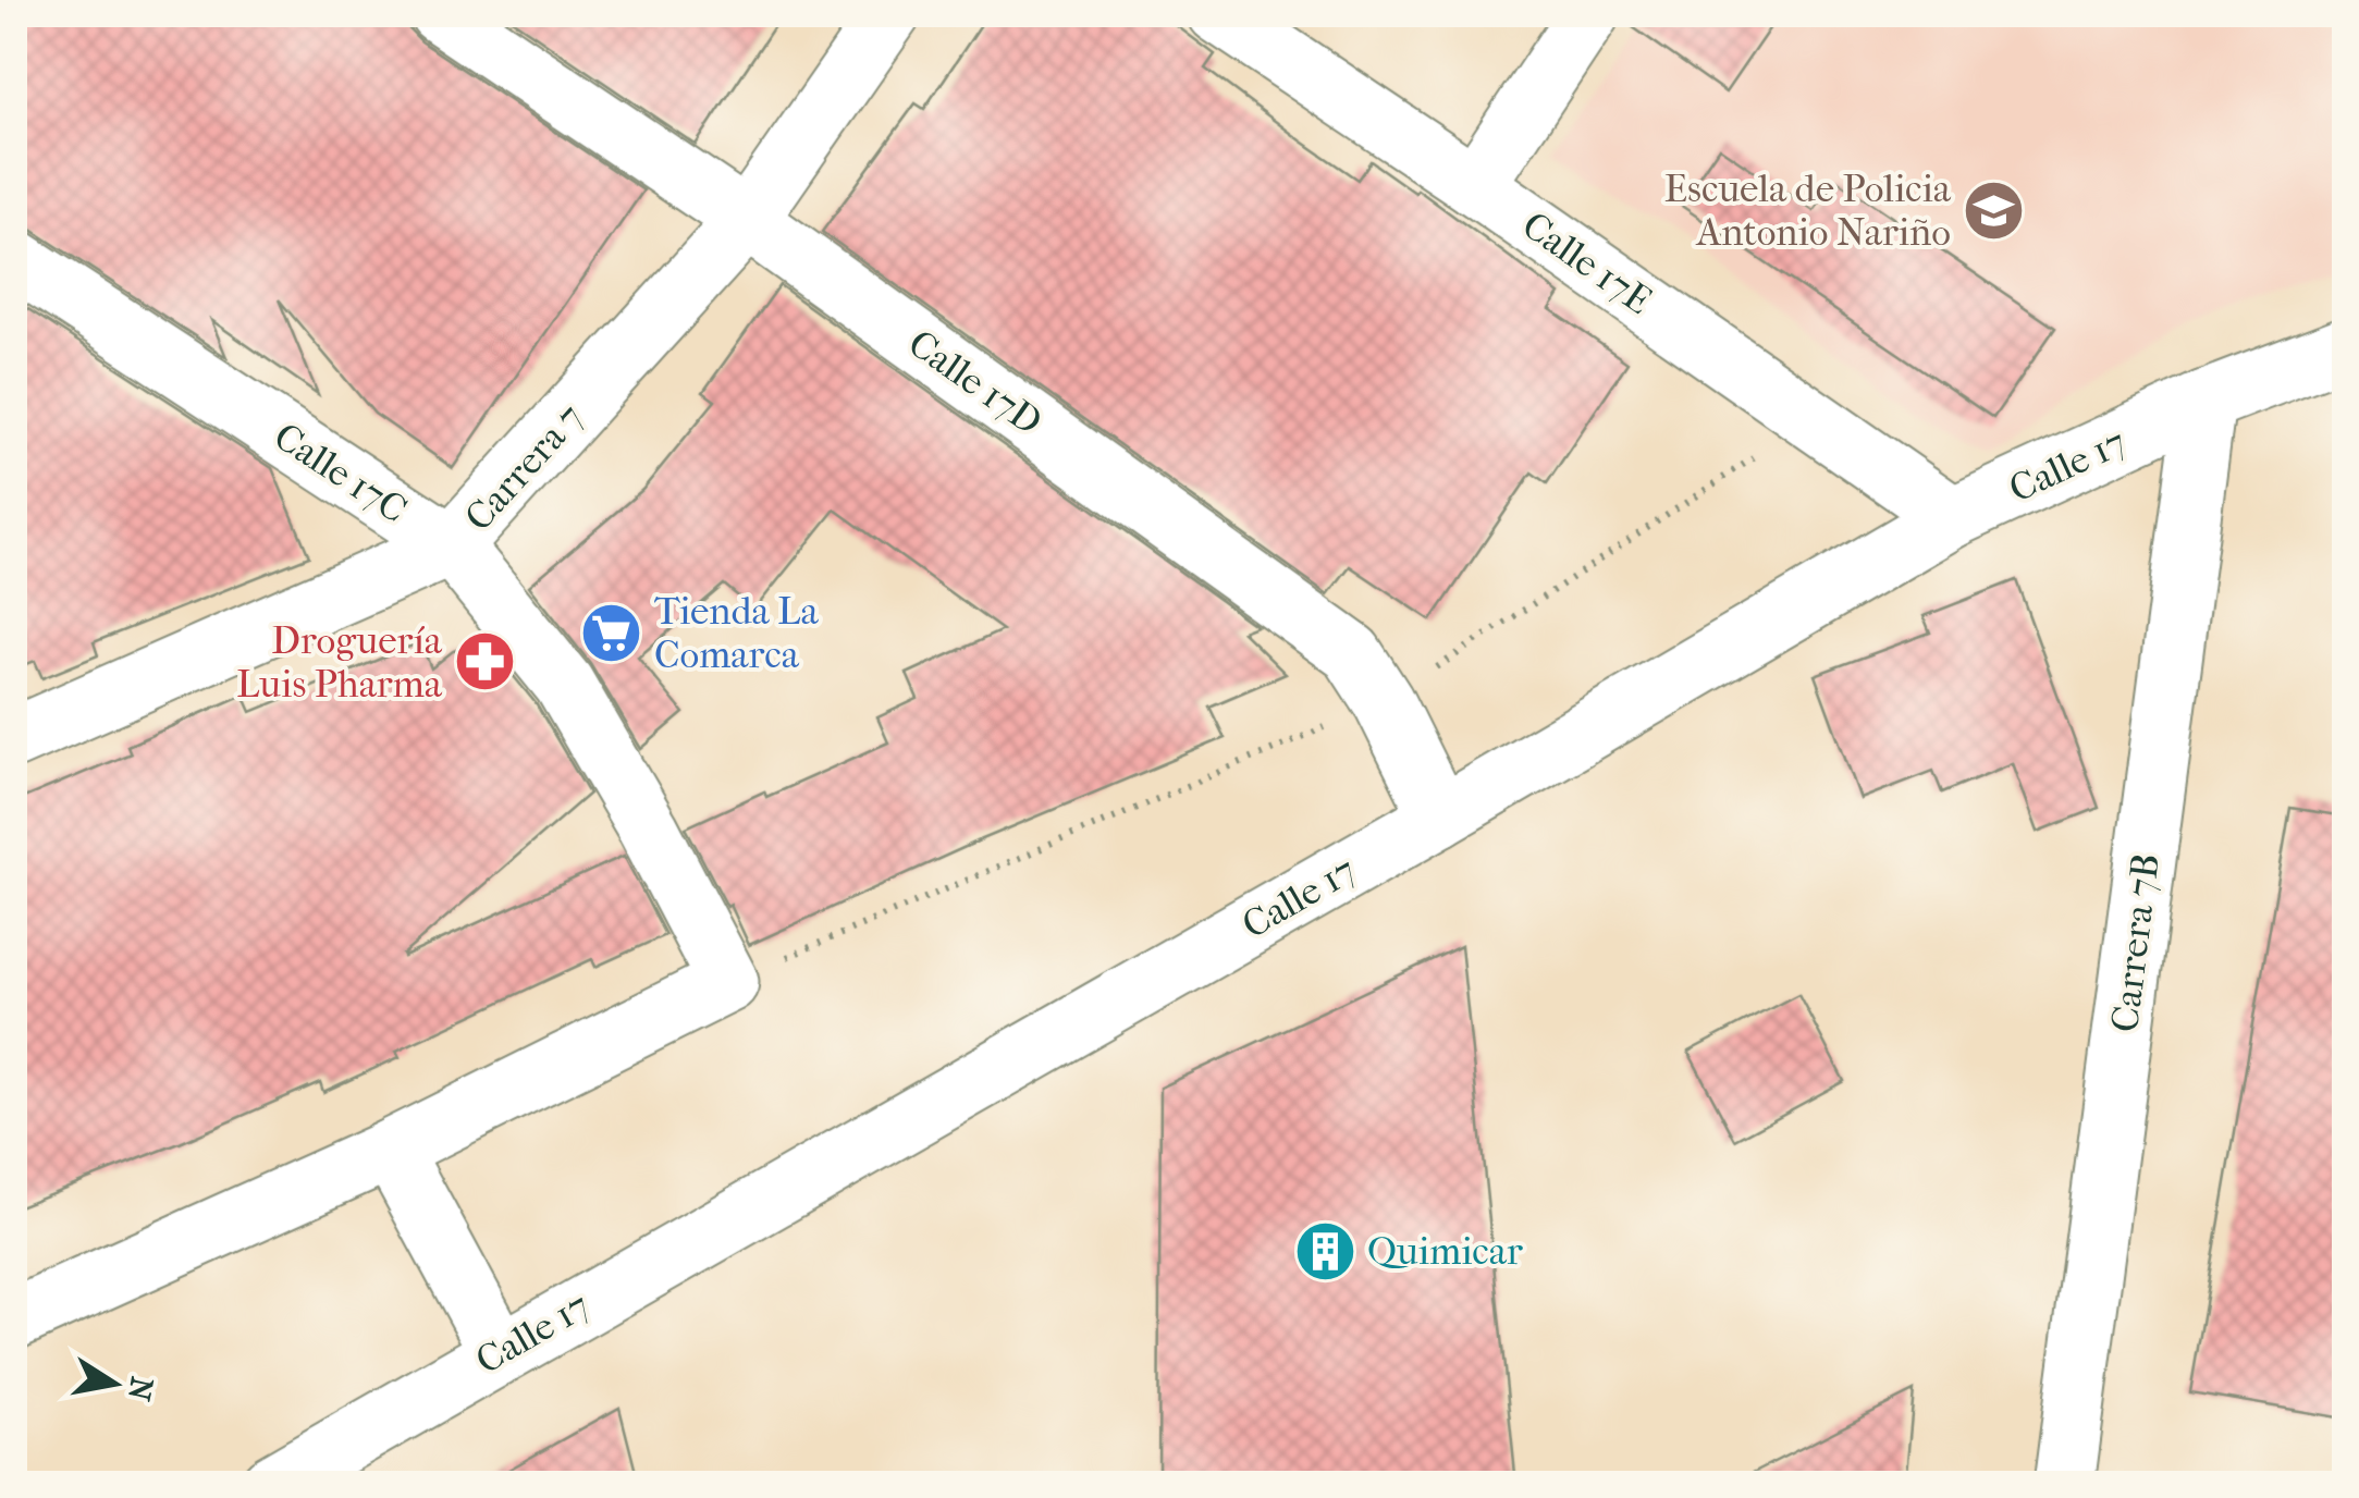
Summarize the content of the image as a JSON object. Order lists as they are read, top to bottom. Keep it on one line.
{"streets":{"street":["Calle 17E","Calle 17D","Calle 17","Carrera 7","Calle 17C","Carrera 7B"]},"crossings":[["Calle 17E","Calle 17"],["Calle 17D","Calle 17"],["Calle 17D","Carrera 7"],["Calle 17","Carrera 7B"],["Carrera 7","Calle 17C"]],"places":{"school or university":["Escuela de Policia Antonio Nariño"],"supermarket":["Tienda La Comarca"],"pharmacy":["Droguería Luis Pharma"],"building":["Quimicar"]},"north":"right"}
